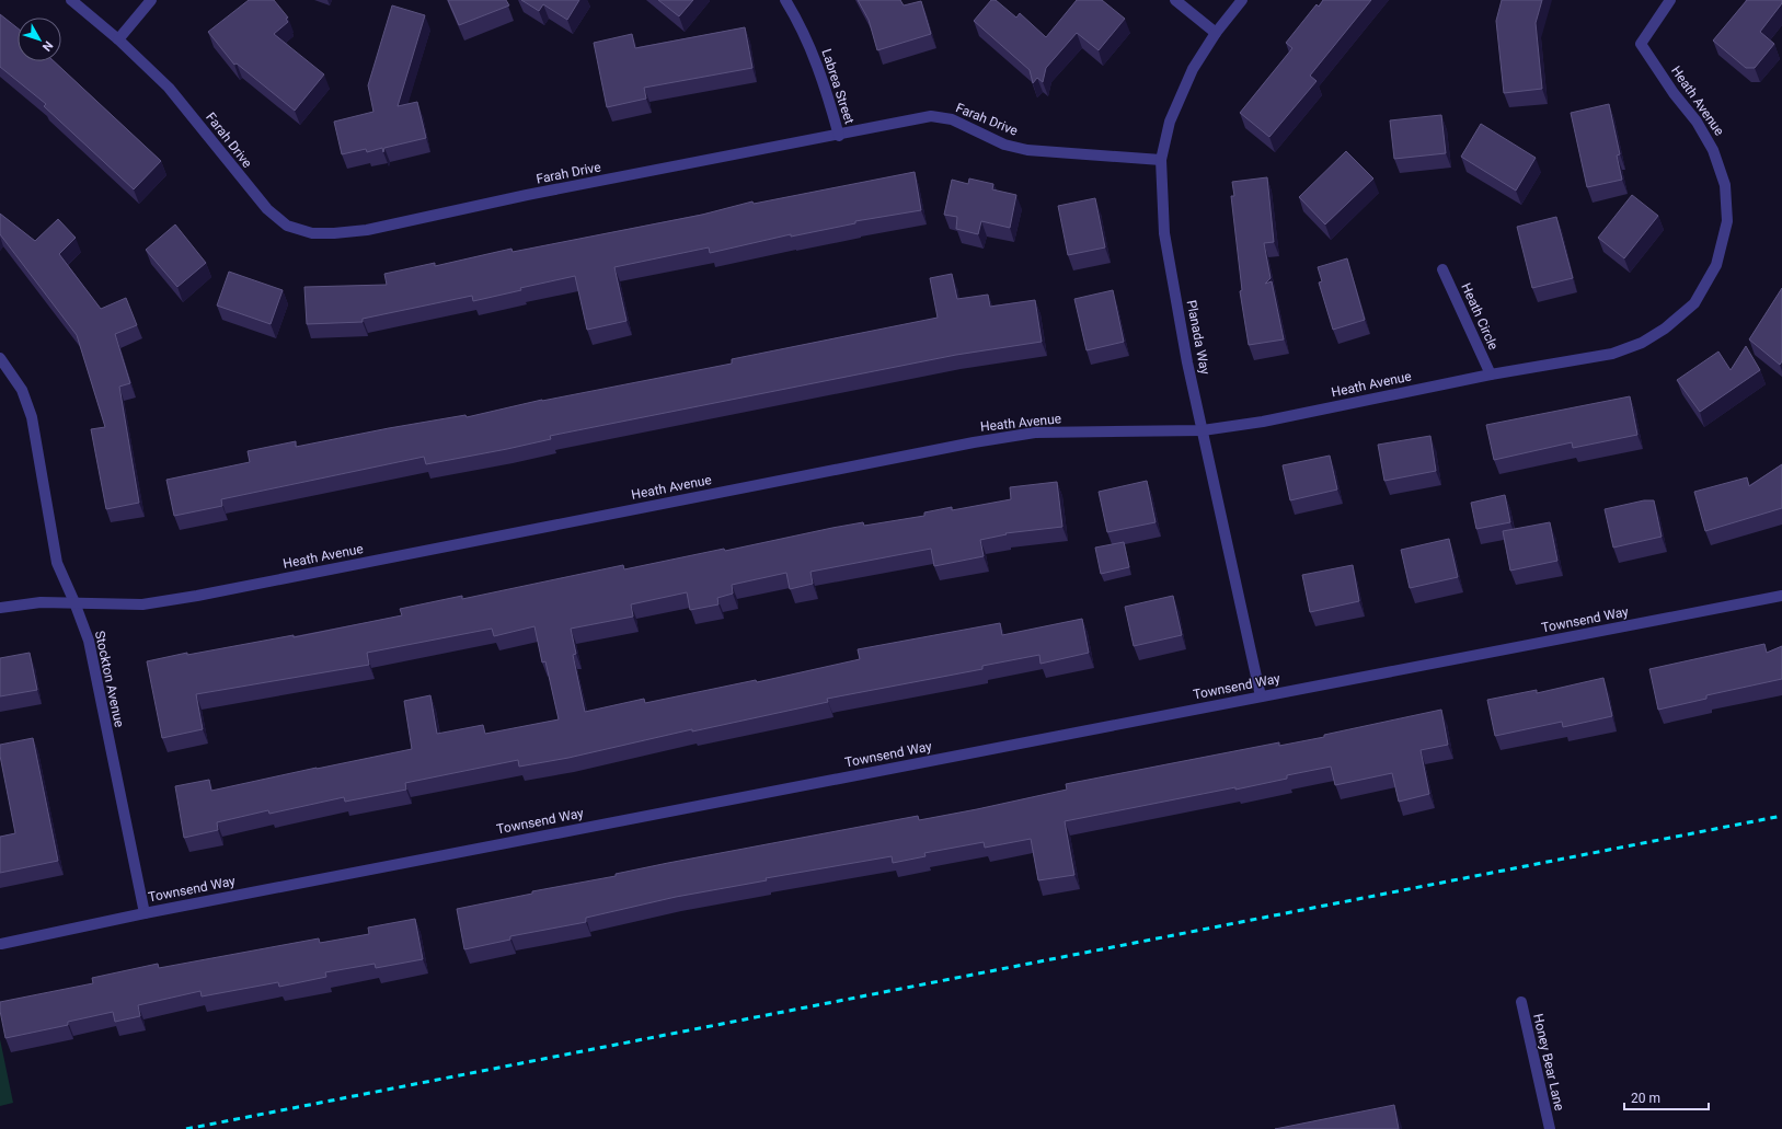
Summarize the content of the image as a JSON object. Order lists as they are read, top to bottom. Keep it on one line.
{"streets":{"street":["Labrea Street","Heath Avenue","Farah Drive","Heath Circle","Planada Way","Townsend Way","Stockton Avenue","Honey Bear Lane"]},"crossings":[["Labrea Street","Farah Drive"],["Heath Avenue","Heath Circle"],["Heath Avenue","Planada Way"],["Heath Avenue","Stockton Avenue"],["Farah Drive","Planada Way"],["Planada Way","Townsend Way"],["Townsend Way","Stockton Avenue"]],"scale_bar":"20 m","north":"bottom right"}
